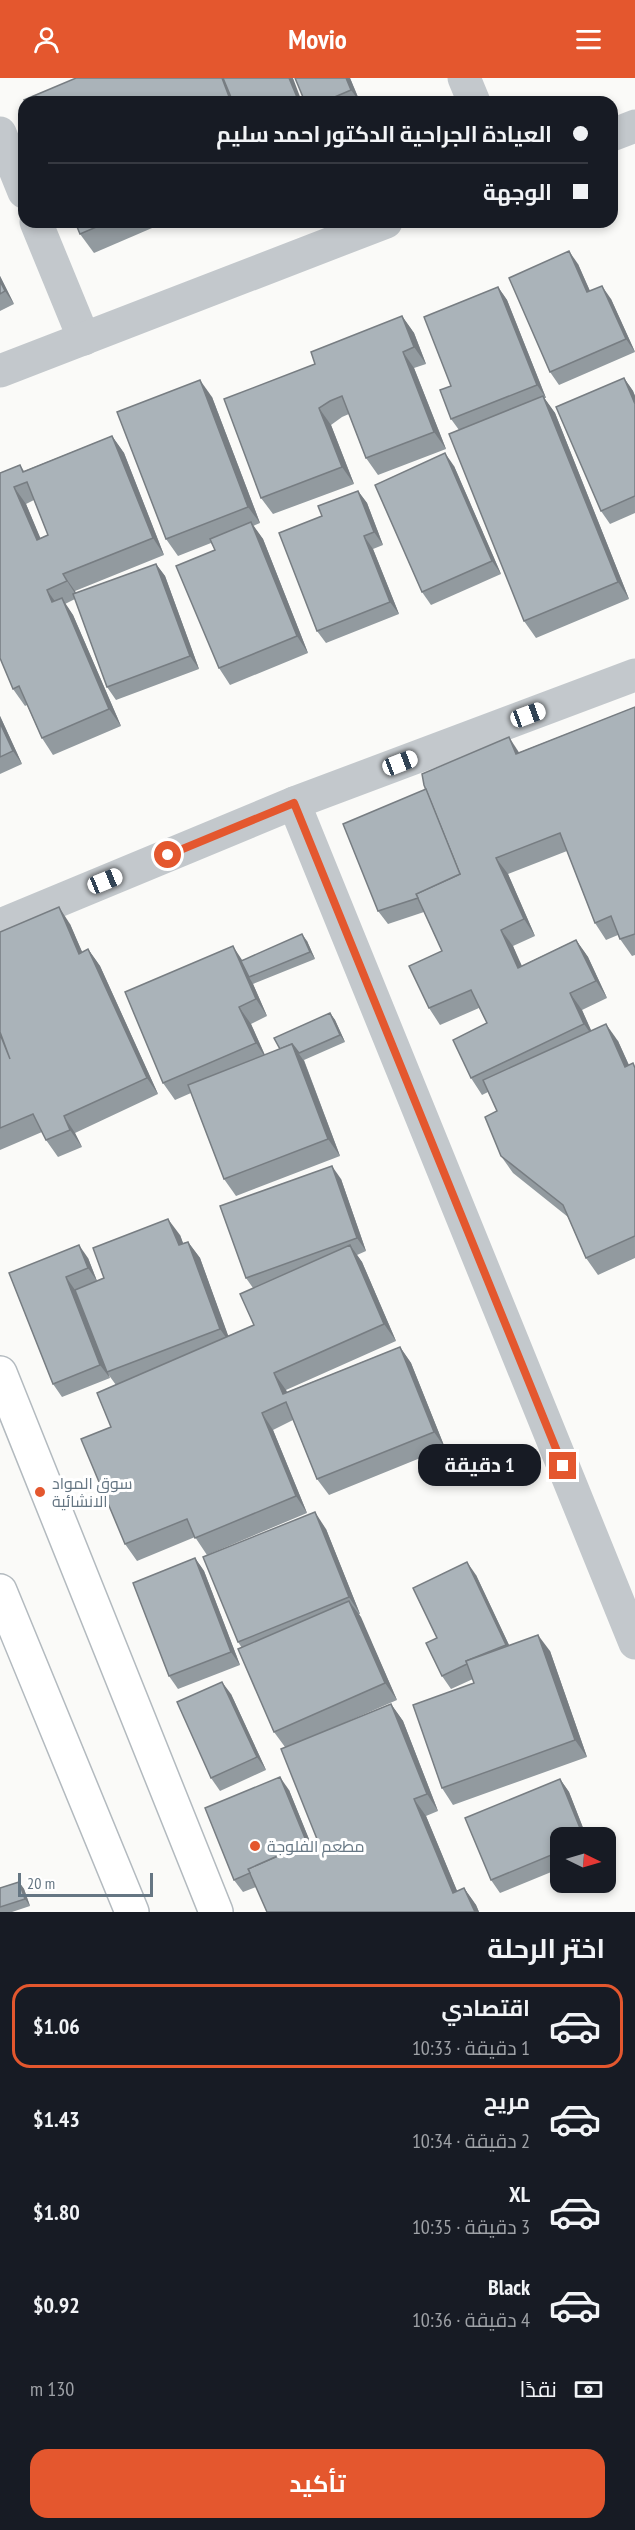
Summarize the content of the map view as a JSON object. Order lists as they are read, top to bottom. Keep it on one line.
{"places":["سوق المواد الانشائية","مطعم الفلوجة"],"scale_bar":"20 m","north":"right","page":{"header":"Movio","banner":["العيادة الجراحية الدكتور احمد سليم","الوجهة"],"bubble":"1 دقيقة","scale":"20 m","heading":"اختر الرحلة","list":[{"name":"اقتصادي","note":"1 دقيقة · 10:33","value":"$1.06"},{"name":"مريح","note":"2 دقيقة · 10:34","value":"$1.43"},{"name":"XL","note":"3 دقيقة · 10:35","value":"$1.80"},{"name":"Black","note":"4 دقيقة · 10:36","value":"$0.92"}],"pay":["نقدًا","130 m"],"buttons":"تأكيد"}}
